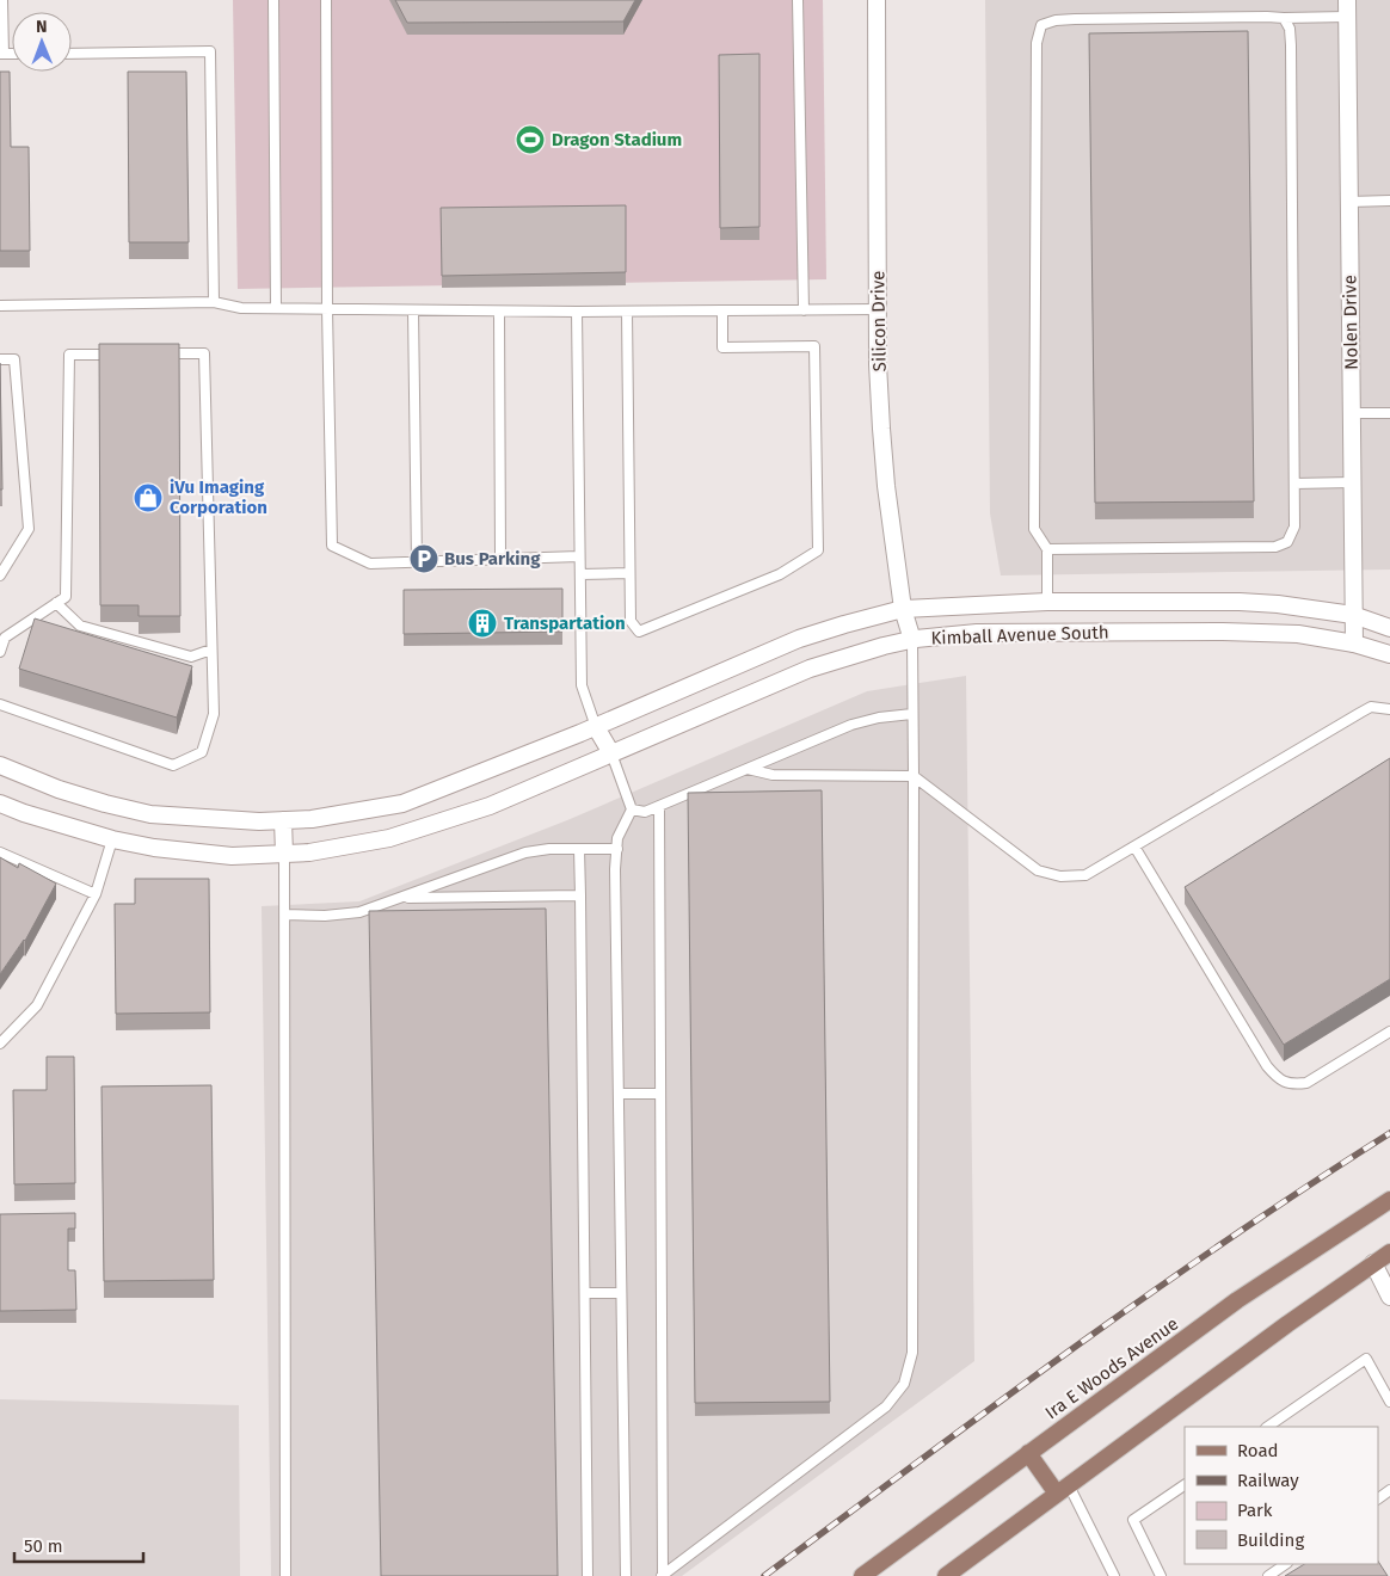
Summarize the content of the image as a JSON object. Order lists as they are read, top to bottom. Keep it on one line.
{"streets":{"main road":["Silicon Drive","Nolen Drive","Kimball Avenue South","Ira E Woods Avenue"]},"crossings":[["Silicon Drive","Kimball Avenue South"],["Nolen Drive","Kimball Avenue South"]],"places":{"sports":["Dragon Stadium"],"shop":["iVu Imaging Corporation"],"parking":["Bus Parking"],"building":["Transpartation"]},"legend":["Road","Railway","Park","Building"],"scale_bar":"50 m","north":"top"}
